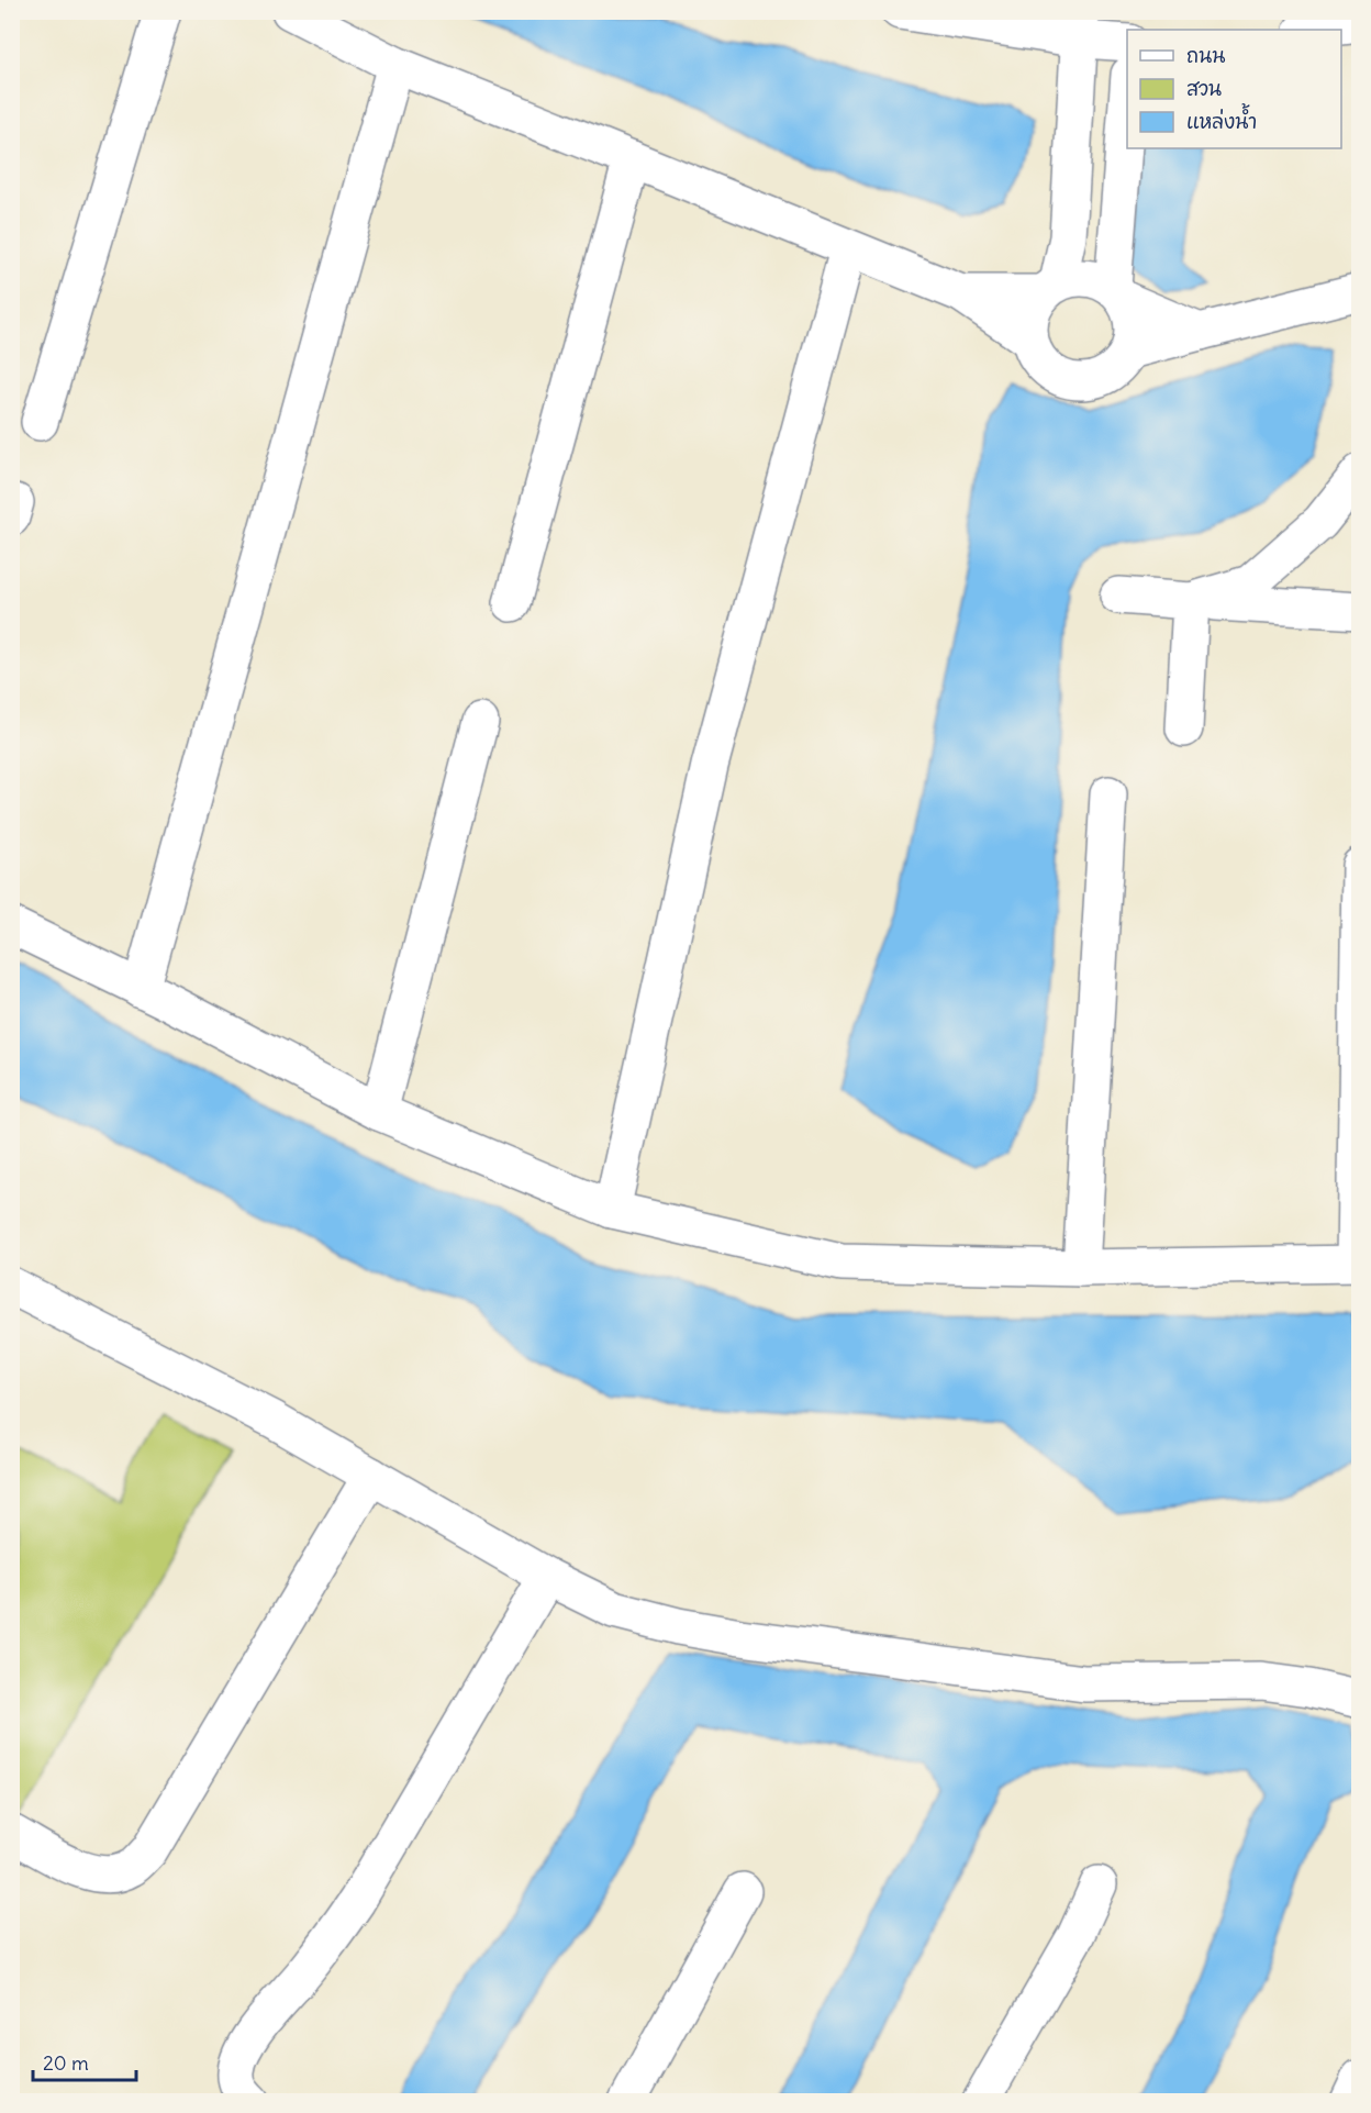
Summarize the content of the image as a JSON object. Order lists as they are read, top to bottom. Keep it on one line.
{"legend":["ถนน","สวน","แหล่งน้ำ"],"scale_bar":"20 m"}
